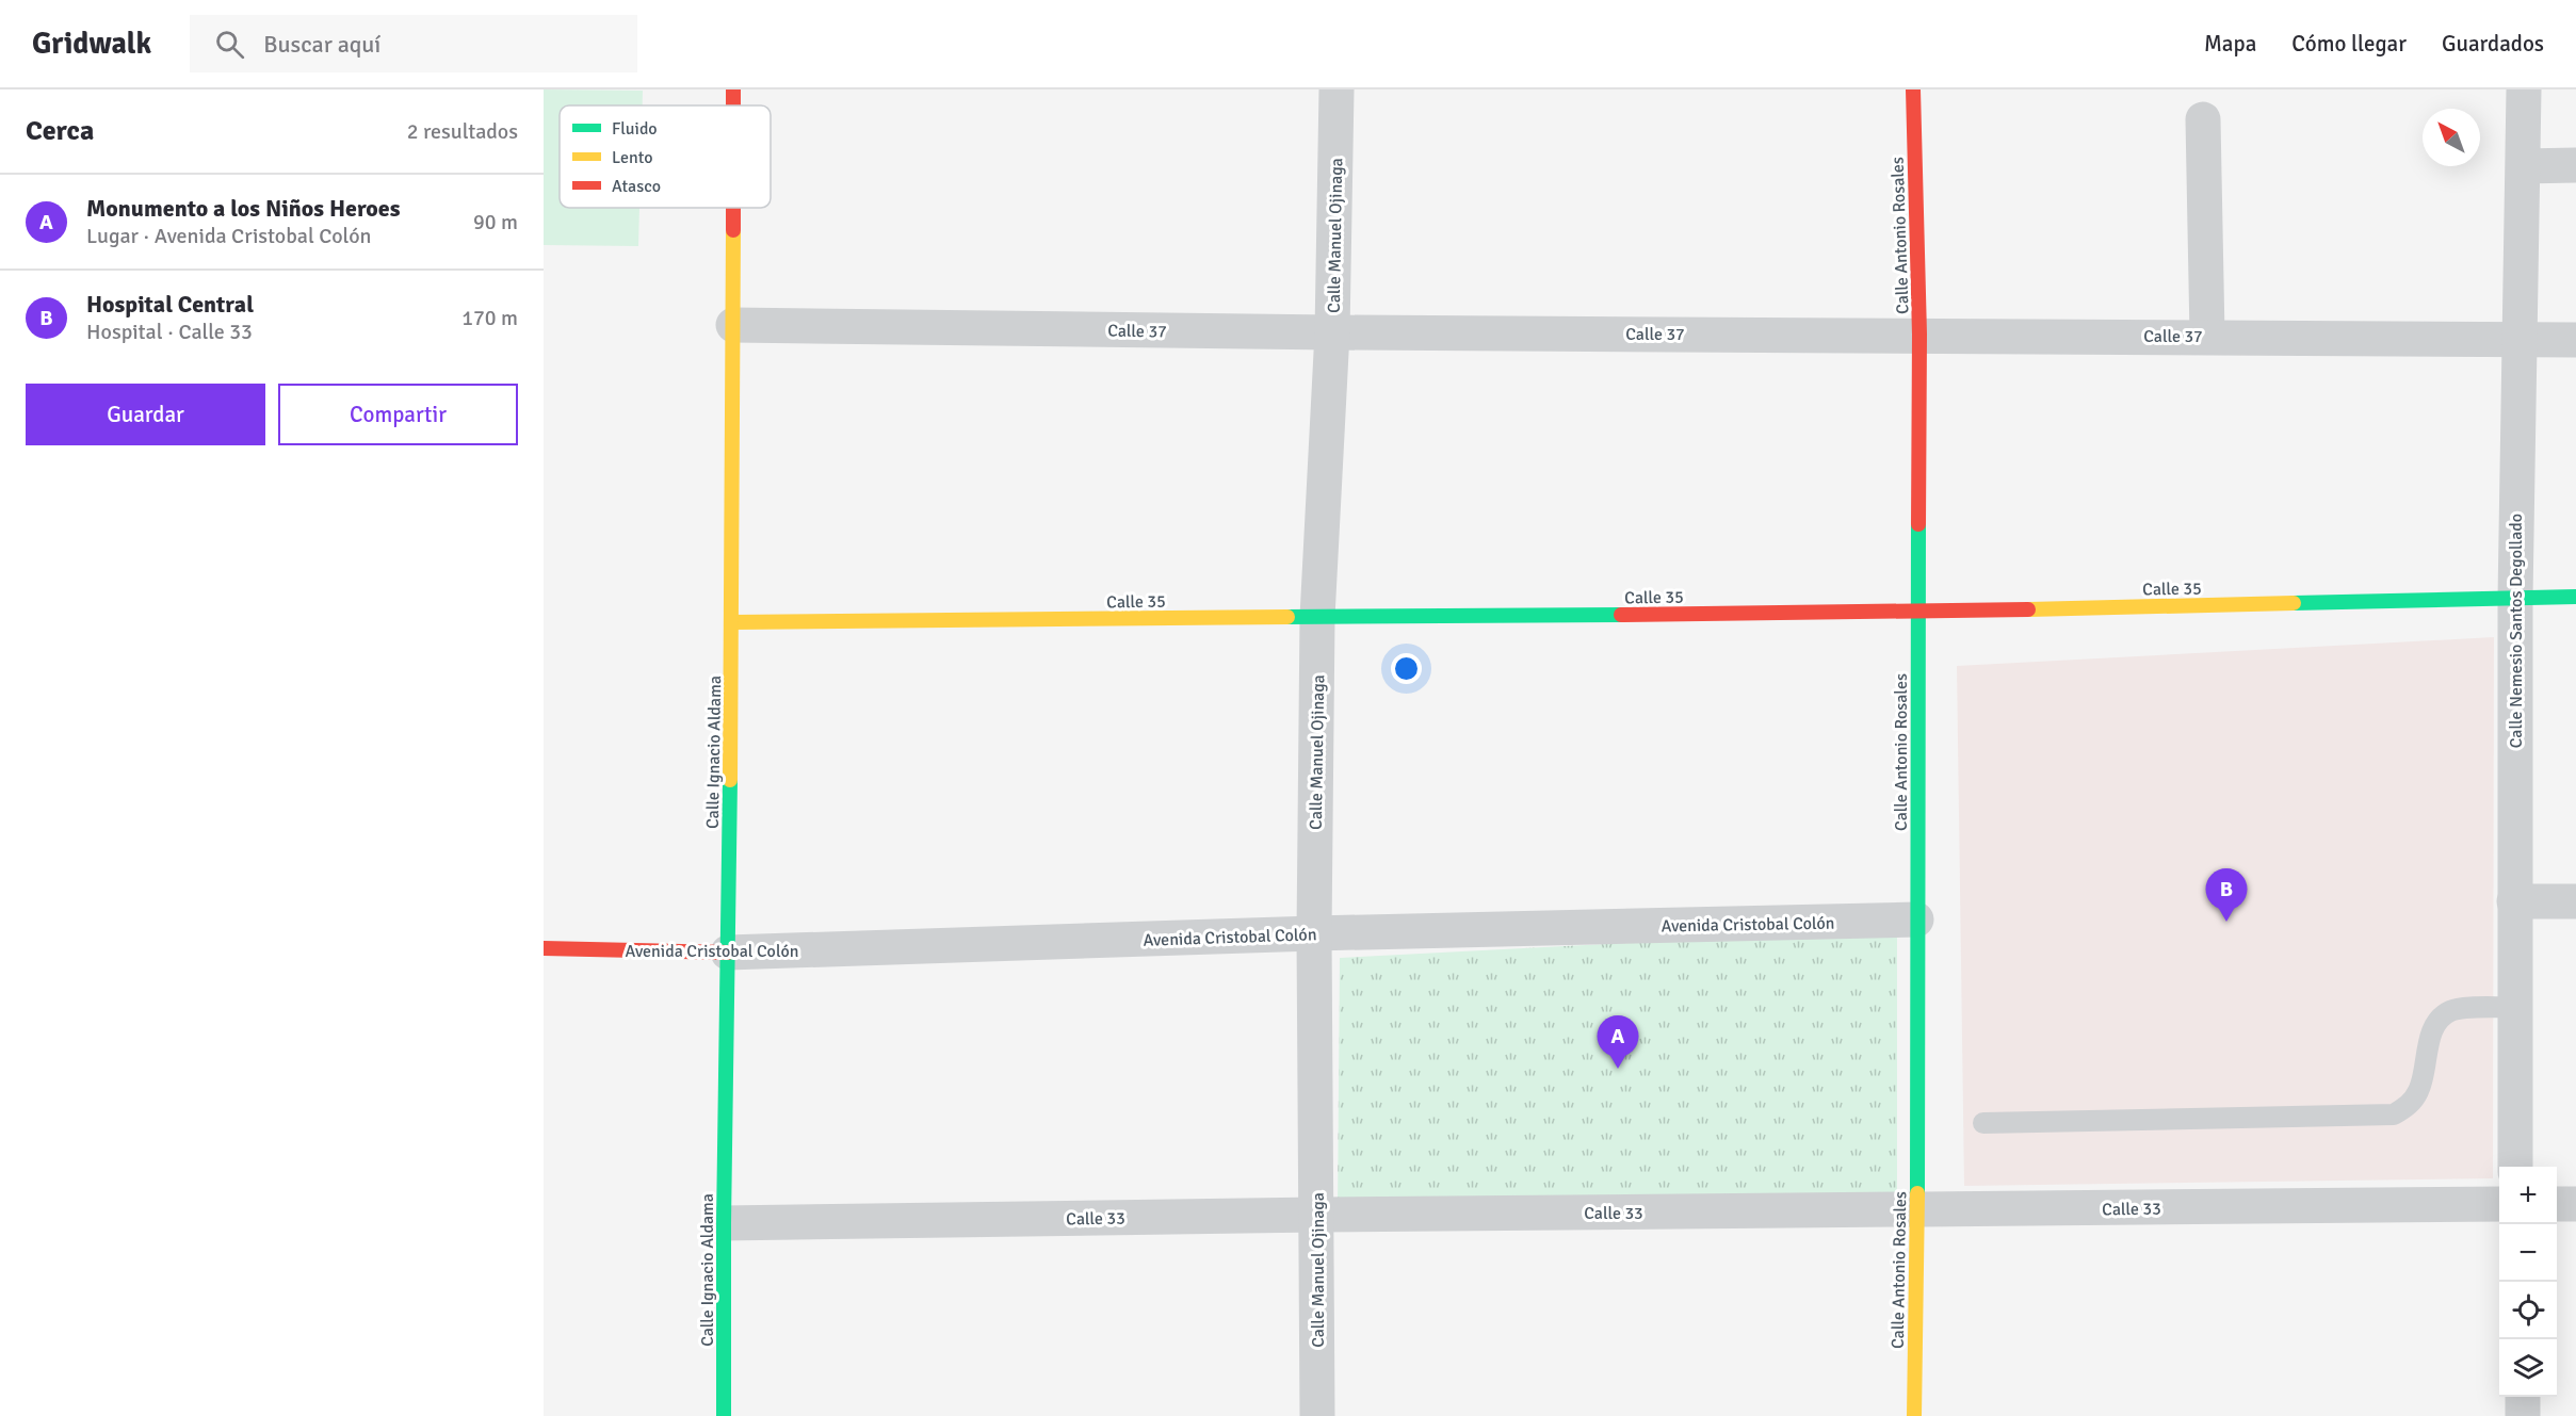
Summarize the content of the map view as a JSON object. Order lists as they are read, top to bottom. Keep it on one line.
{"streets":{"street":["Calle Manuel Ojinaga","Calle Antonio Rosales","Calle 37","Calle 35","Calle Nemesio Santos Degollado","Calle Ignacio Aldama","Avenida Cristobal Colón","Calle 33"]},"crossings":[["Calle Manuel Ojinaga","Calle 37"],["Calle Manuel Ojinaga","Calle 35"],["Calle Manuel Ojinaga","Avenida Cristobal Colón"],["Calle Manuel Ojinaga","Calle 33"],["Calle Antonio Rosales","Calle 37"],["Calle Antonio Rosales","Calle 35"],["Calle Antonio Rosales","Avenida Cristobal Colón"],["Calle Antonio Rosales","Calle 33"],["Calle 37","Calle Nemesio Santos Degollado"],["Calle 37","Calle Ignacio Aldama"],["Calle 35","Calle Nemesio Santos Degollado"],["Calle 35","Calle Ignacio Aldama"],["Calle Ignacio Aldama","Avenida Cristobal Colón"],["Calle Ignacio Aldama","Calle 33"]],"legend":["Fluido","Lento","Atasco"],"north":"top left","page":{"header":"Gridwalk","search":"Buscar aquí","nav":["Mapa","Cómo llegar","Guardados"],"heading":["Cerca","2 resultados"],"list":[{"mark":"A","name":"Monumento a los Niños Heroes","note":"Lugar · Avenida Cristobal Colón","value":"90 m"},{"mark":"B","name":"Hospital Central","note":"Hospital · Calle 33","value":"170 m"}],"buttons":["Guardar","Compartir"],"pins":["B","A"],"map_buttons":["+","−"]}}
